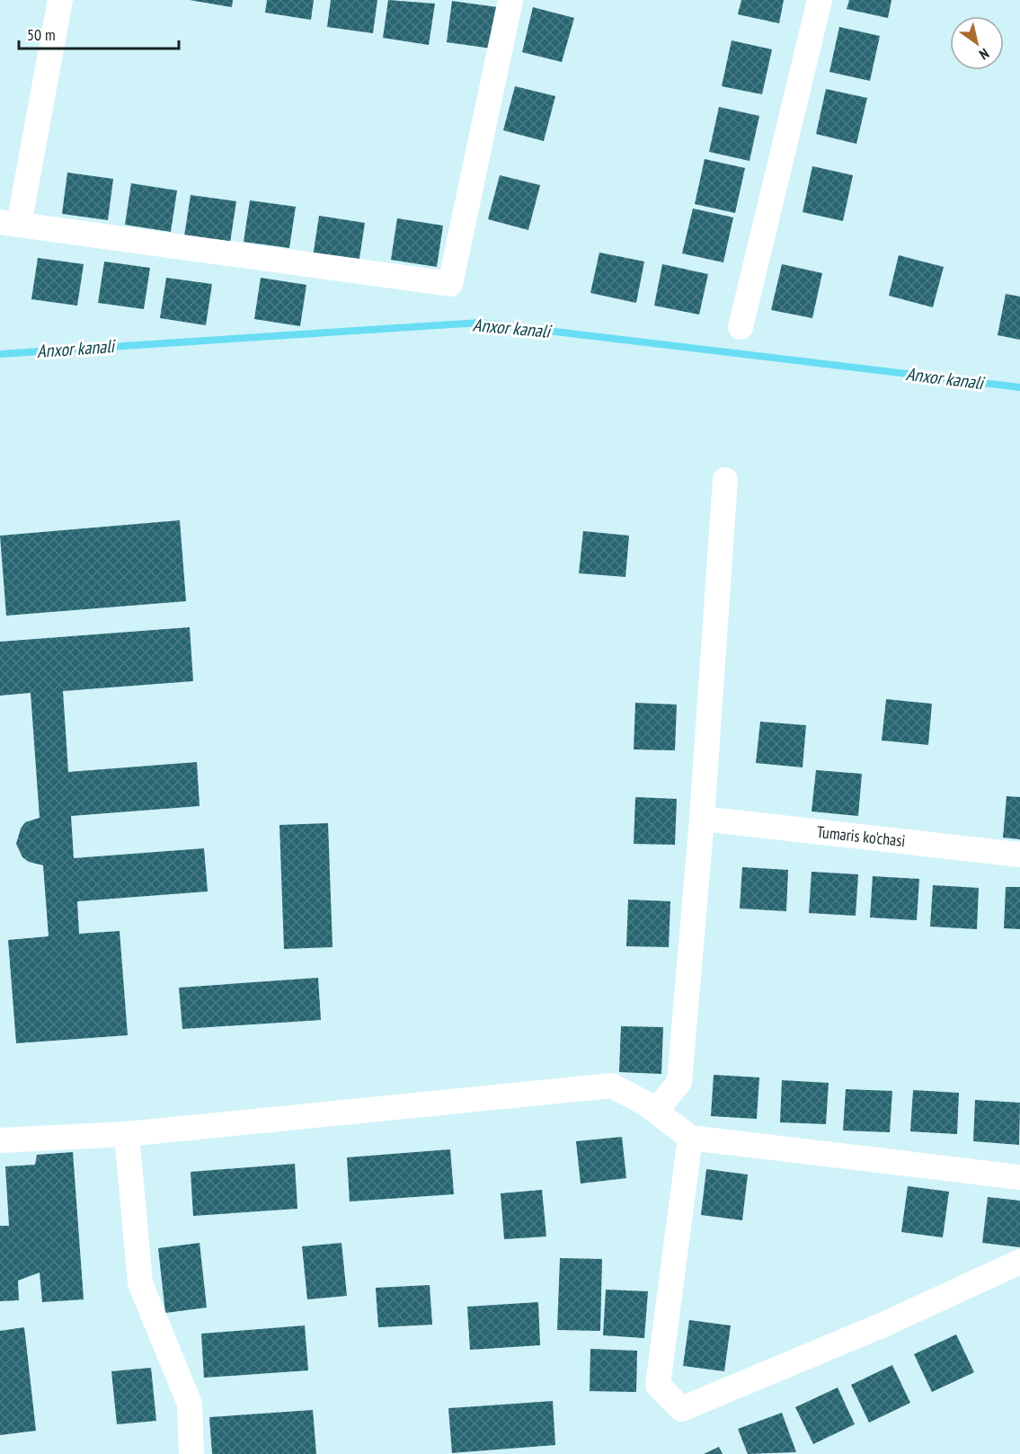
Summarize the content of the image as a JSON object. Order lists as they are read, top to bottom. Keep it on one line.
{"streets":{"street":["Tumaris ko'chasi"]},"water":["Anxor kanali"],"scale_bar":"50 m","north":"bottom right"}
